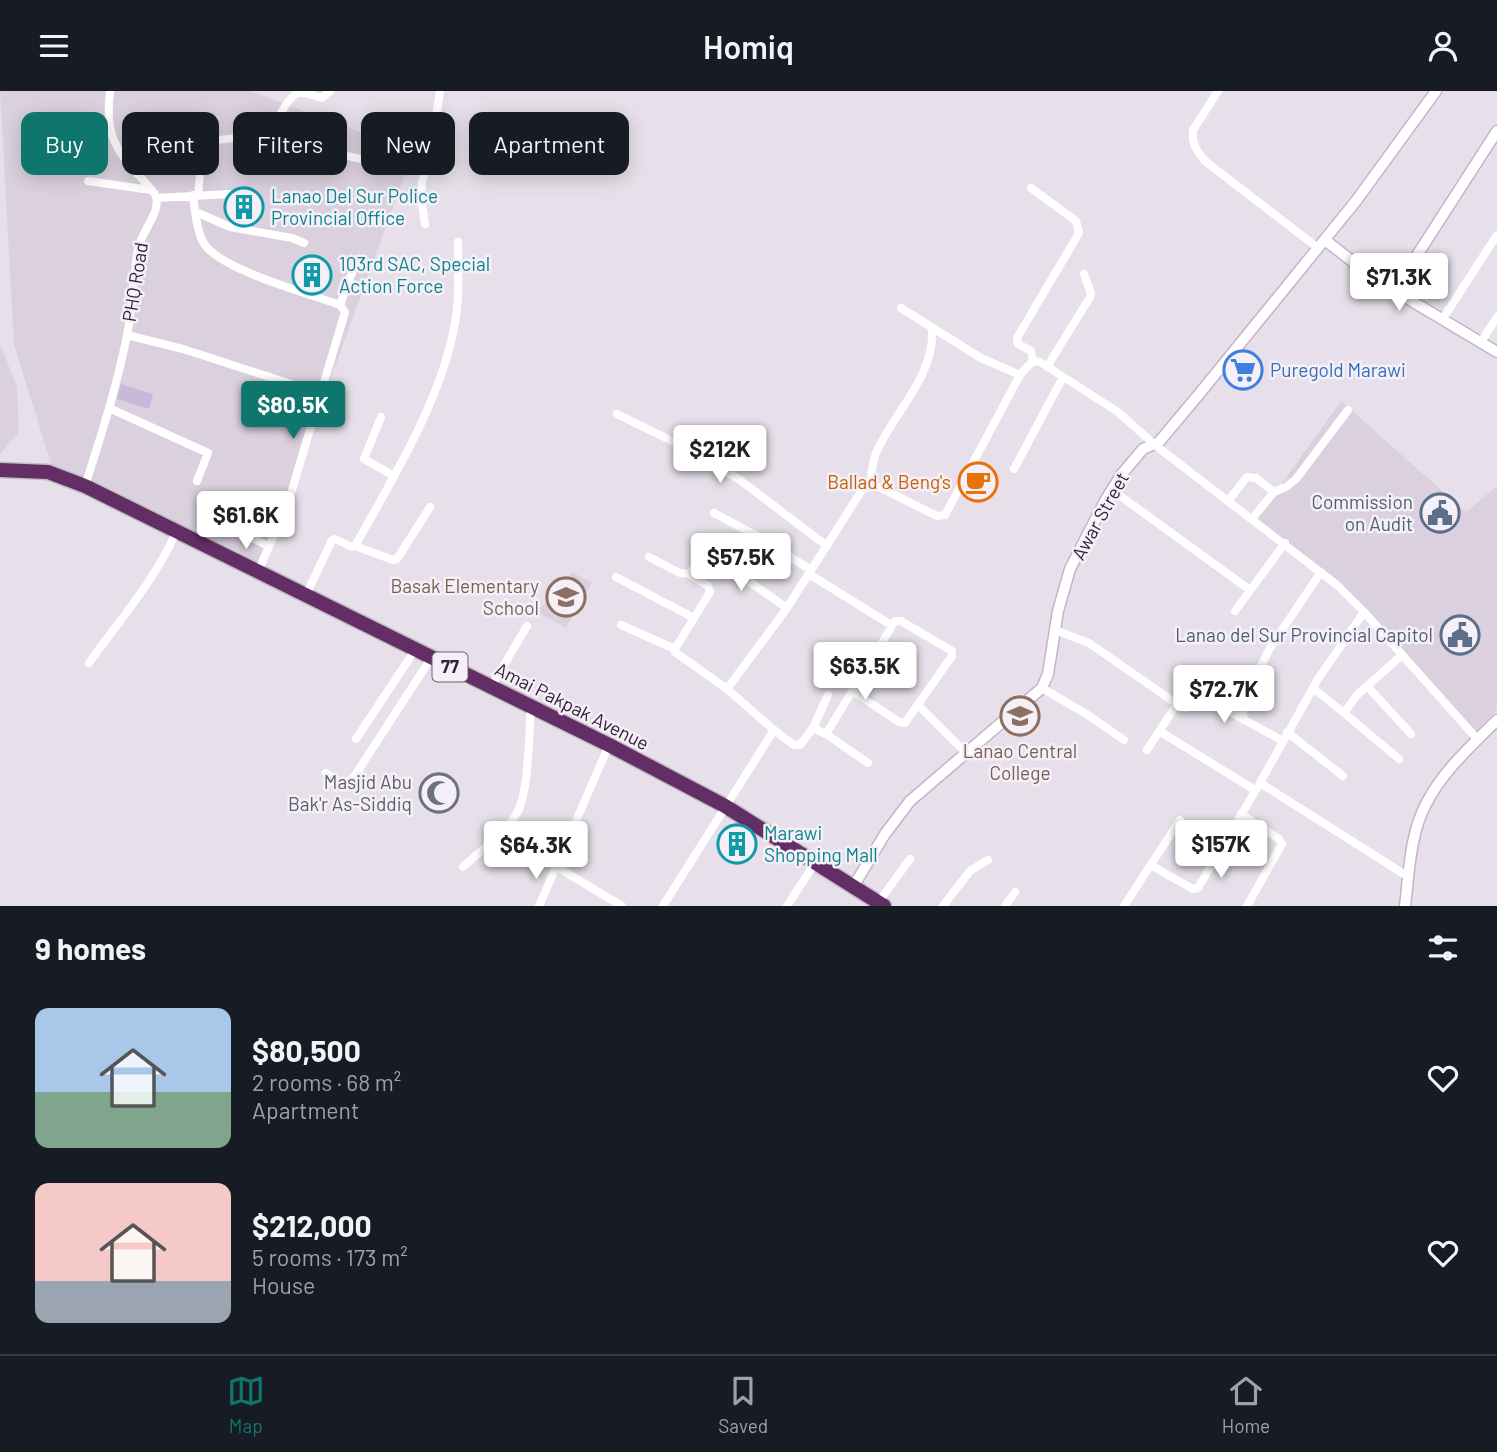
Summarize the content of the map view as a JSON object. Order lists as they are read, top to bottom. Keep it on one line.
{"streets":{"highway":["77","Amai Pakpak Avenue"],"street":["PHQ Road","Awar Street"]},"crossings":[["PHQ Road","Amai Pakpak Avenue"]],"places":{"building":["Lanao Del Sur Police Provincial Office","103rd SAC, Special Action Force","Marawi Shopping Mall"],"supermarket":["Puregold Marawi"],"cafe":["Ballad & Beng's"],"public building":["Commission on Audit","Lanao del Sur Provincial Capitol"],"school or university":["Basak Elementary School","Lanao Central College"],"mosque":["Masjid Abu Bak'r As-Siddiq"]},"page":{"header":"Homiq","chip":["Buy","Rent","Filters","New","Apartment"],"price":["$71.3K","$80.5K","$212K","$61.6K","$57.5K","$63.5K","$72.7K","$157K","$64.3K"],"heading":"9 homes","list":[{"name":"$80,500","note":"2 rooms · 68 m² · Apartment"},{"name":"$212,000","note":"5 rooms · 173 m² · House"}],"tabs":["Map","Saved","Home"]}}
